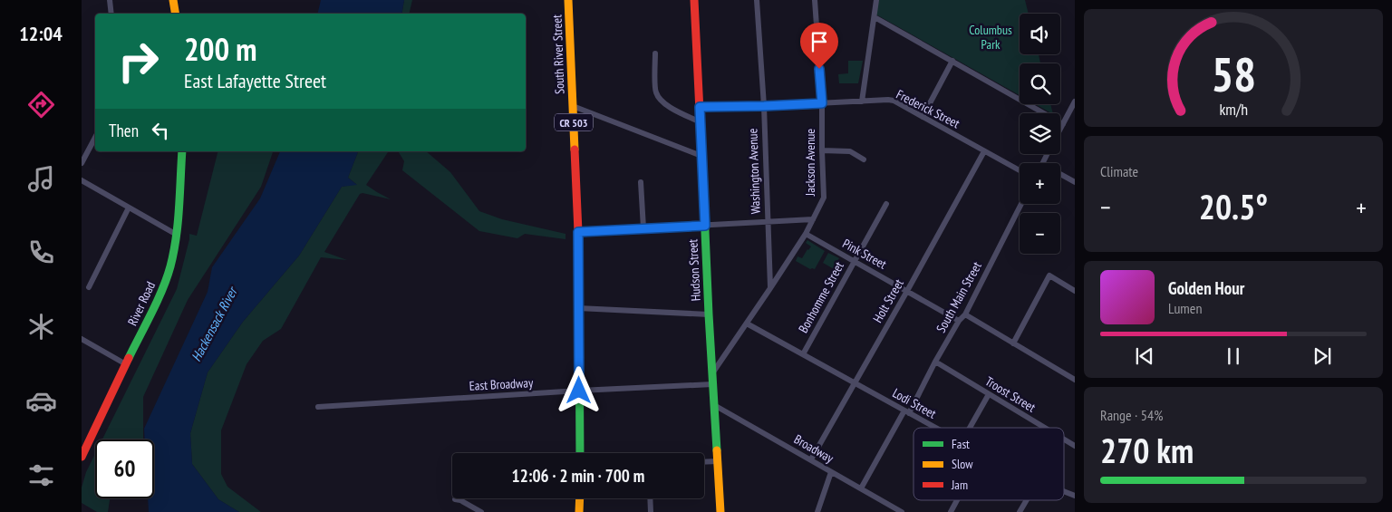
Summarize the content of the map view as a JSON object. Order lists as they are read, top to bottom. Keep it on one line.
{"streets":{"main road":["South River Street","CR 503","Hudson Street","River Road"],"street":["Frederick Street","Jackson Avenue","Washington Avenue","Pink Street","Bonhomme Street","South Main Street","Holt Street","East Broadway","Troost Street","Lodi Street","Broadway"]},"crossings":[["South River Street","East Broadway"],["Frederick Street","Jackson Avenue"],["Frederick Street","Washington Avenue"],["Frederick Street","Hudson Street"],["Frederick Street","Holt Street"],["Jackson Avenue","Washington Avenue"],["Jackson Avenue","Pink Street"],["Jackson Avenue","Hudson Street"],["Jackson Avenue","Lodi Street"],["Pink Street","Bonhomme Street"],["Pink Street","South Main Street"],["Pink Street","Holt Street"],["Hudson Street","East Broadway"],["Hudson Street","Broadway"],["Bonhomme Street","Lodi Street"],["South Main Street","Troost Street"],["South Main Street","Lodi Street"],["South Main Street","Broadway"],["Holt Street","Lodi Street"],["Holt Street","Broadway"]],"water":["Hackensack River"],"parks":["Columbus Park"],"legend":["Fast","Slow","Jam"],"page":{"tabs":"12:04","map_buttons":["+","−"],"turn":["200 m","East Lafayette Street"],"then":"Then","tile":["Climate",["Range · 54%","270 km"]],"heat":["−","20.5°","+"],"song":["Golden Hour","Lumen"],"limit":"60","trip":"12:06 · 2 min · 700 m","gauge":["58","km/h"]}}
